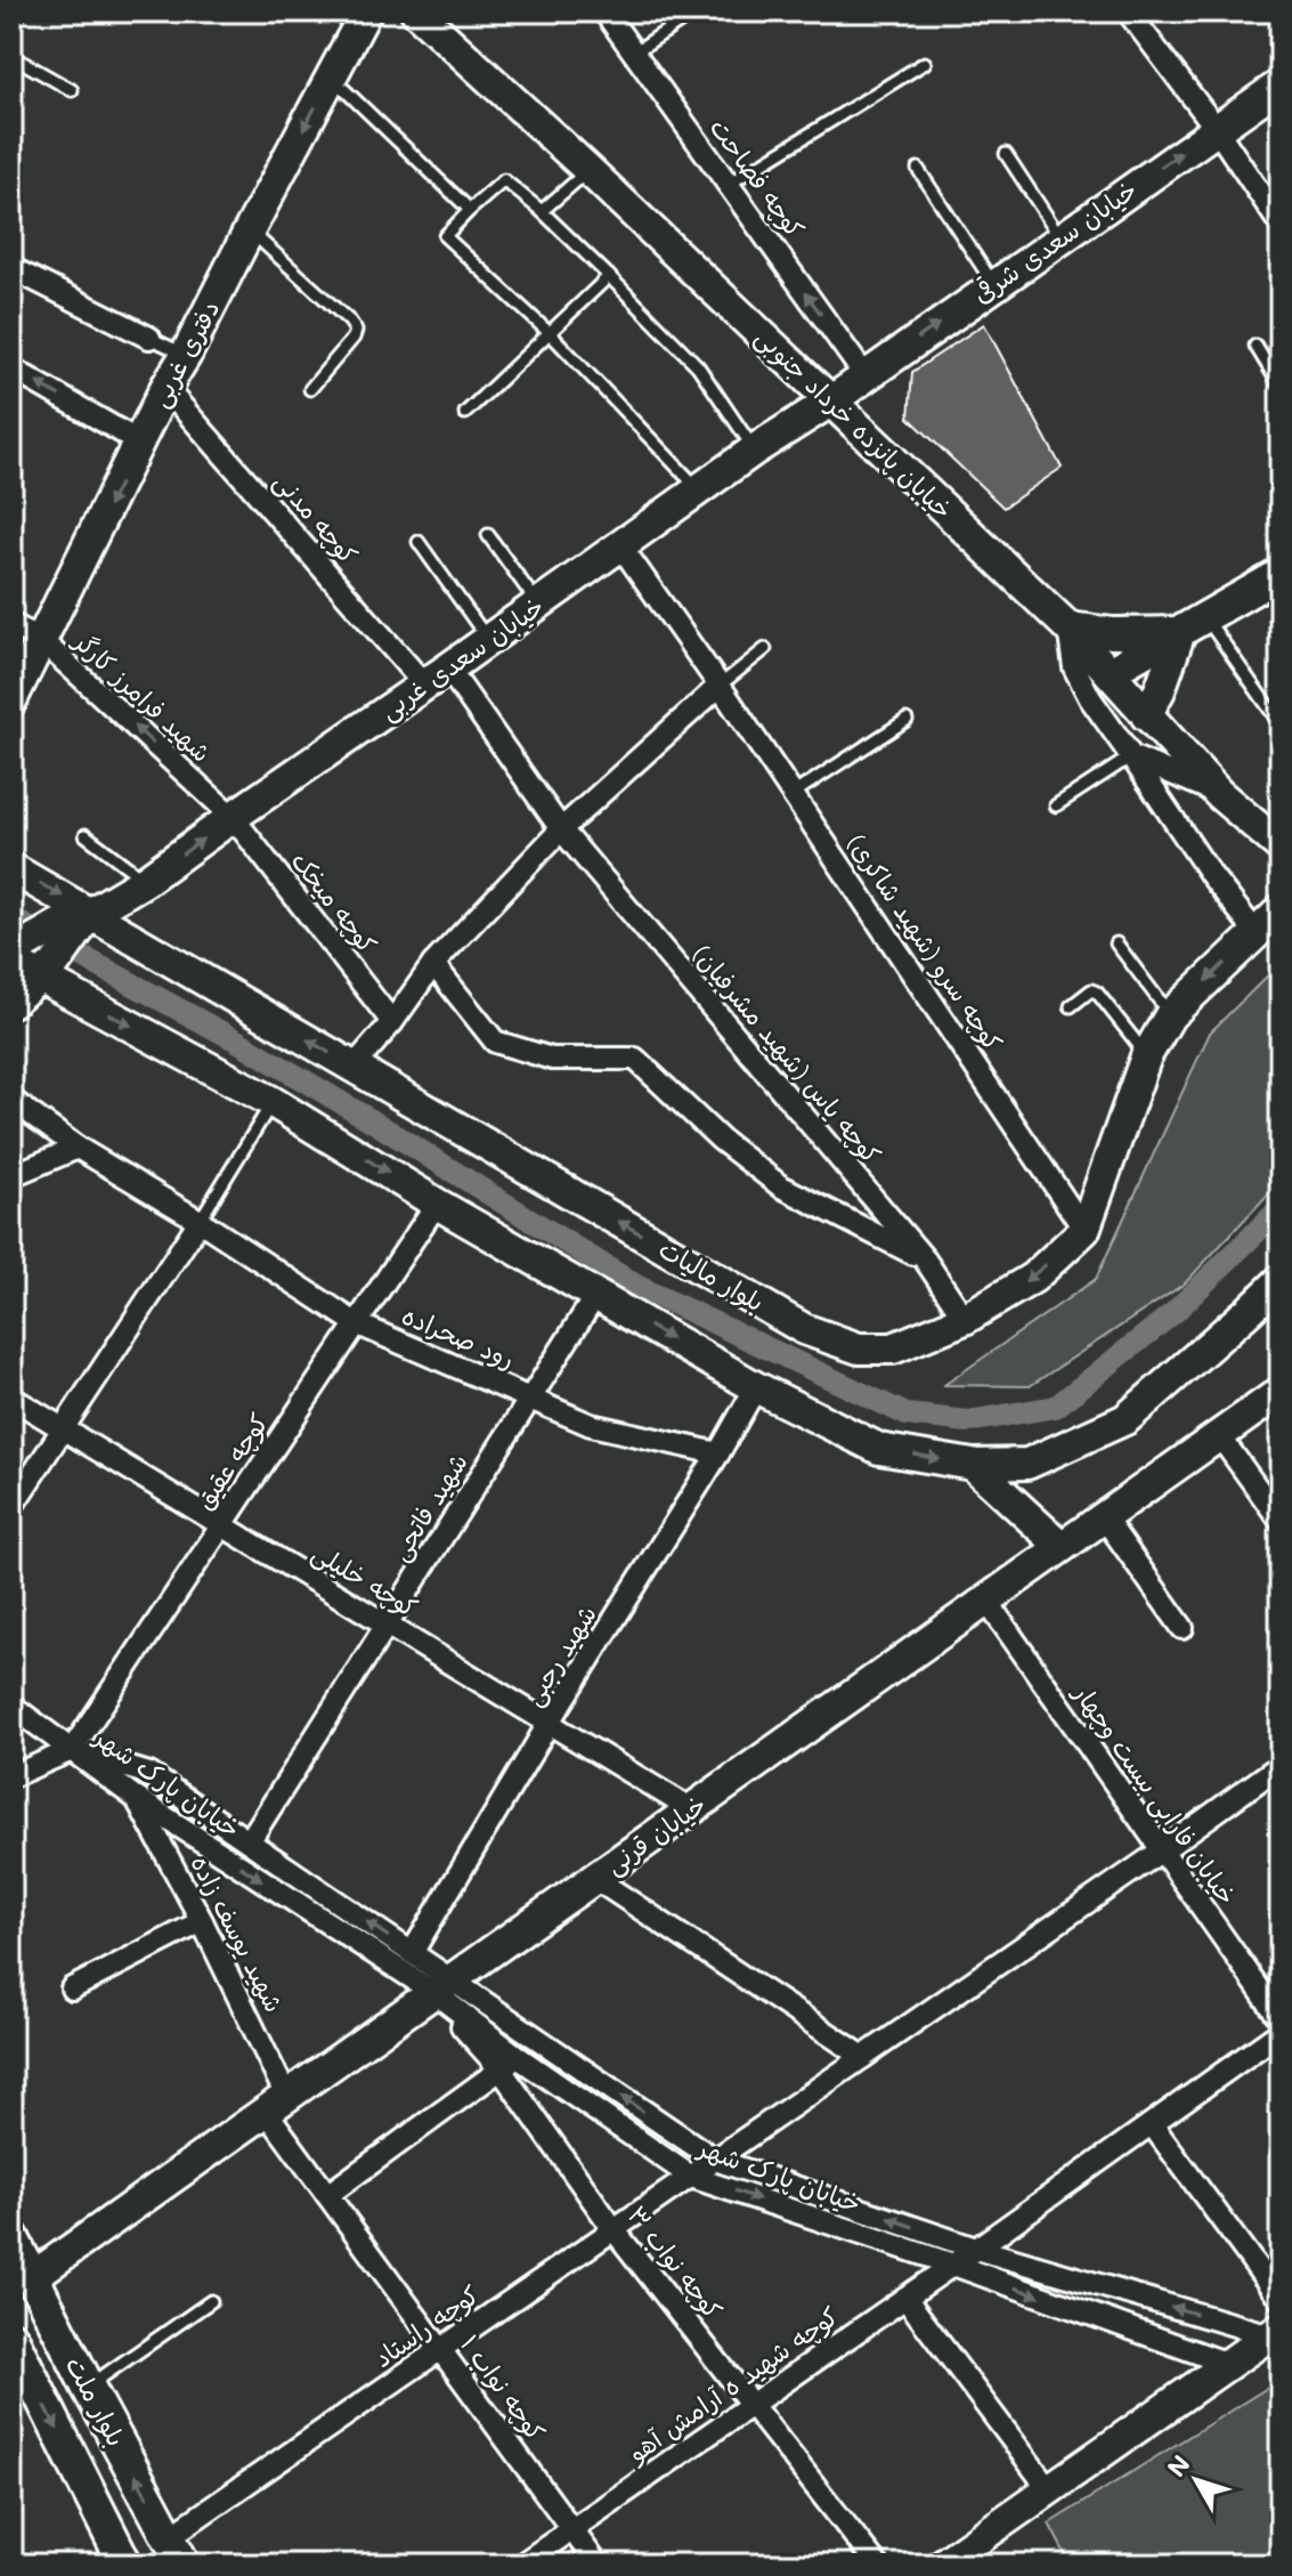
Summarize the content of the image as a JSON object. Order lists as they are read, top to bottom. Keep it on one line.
{"streets":{"main road":["بلوار ملت"],"street":["کوچه فصاحت","خیابان سعدی شرقی","دفتری غربی","خیابان پانزده خرداد جنوبی","کوچه مدنی","خیابان سعدی غربی","شهید فرامرز کارگر","کوچه میخک","کوچه سرو (شهید شاکری)","کوچه یاس (شهید مشرفیان)","بلوار مالیات","رود صحراده","کوچه عقیق","شهید فاتحی","کوچه خلیلی","شهید رجبی","خیابان پارک شهر","خیابان فارابی بیست وچهار","خیابان قرنی","شهید یوسف زاده","کوچه نواب ۳","کوچه راستاد","کوچه شهید ه آرامش آهو","کوچه نواب ۱"]},"crossings":[["کوچه فصاحت","خیابان سعدی شرقی"],["خیابان سعدی شرقی","خیابان پانزده خرداد جنوبی"],["خیابان سعدی شرقی","خیابان سعدی غربی"],["دفتری غربی","کوچه مدنی"],["دفتری غربی","شهید فرامرز کارگر"],["خیابان پانزده خرداد جنوبی","خیابان سعدی غربی"],["کوچه مدنی","خیابان سعدی غربی"],["کوچه مدنی","کوچه یاس (شهید مشرفیان)"],["خیابان سعدی غربی","شهید فرامرز کارگر"],["خیابان سعدی غربی","کوچه میخک"],["خیابان سعدی غربی","کوچه سرو (شهید شاکری)"],["خیابان سعدی غربی","بلوار مالیات"],["شهید فرامرز کارگر","کوچه میخک"],["کوچه سرو (شهید شاکری)","بلوار مالیات"],["کوچه یاس (شهید مشرفیان)","بلوار مالیات"],["رود صحراده","کوچه عقیق"],["رود صحراده","شهید فاتحی"],["رود صحراده","شهید رجبی"],["کوچه عقیق","کوچه خلیلی"],["کوچه عقیق","خیابان پارک شهر"],["شهید فاتحی","کوچه خلیلی"],["شهید فاتحی","خیابان پارک شهر"],["کوچه خلیلی","شهید رجبی"],["کوچه خلیلی","خیابان قرنی"],["شهید رجبی","خیابان پارک شهر"],["خیابان پارک شهر","خیابان قرنی"],["خیابان پارک شهر","شهید یوسف زاده"],["خیابان پارک شهر","کوچه نواب ۳"],["خیابان پارک شهر","کوچه راستاد"],["خیابان پارک شهر","کوچه شهید ه آرامش آهو"],["خیابان فارابی بیست وچهار","خیابان قرنی"],["خیابان فارابی بیست وچهار","کوچه راستاد"],["خیابان قرنی","شهید یوسف زاده"],["خیابان قرنی","کوچه نواب ۳"],["خیابان قرنی","کوچه نواب ۱"],["خیابان قرنی","بلوار ملت"],["شهید یوسف زاده","کوچه نواب ۱"],["کوچه نواب ۳","کوچه راستاد"],["کوچه نواب ۳","کوچه شهید ه آرامش آهو"],["کوچه راستاد","کوچه نواب ۱"],["کوچه راستاد","بلوار ملت"],["کوچه شهید ه آرامش آهو","کوچه نواب ۱"]],"one_way":["کوچه فصاحت","خیابان سعدی شرقی","دفتری غربی","شهید فرامرز کارگر"],"north":"top left"}
